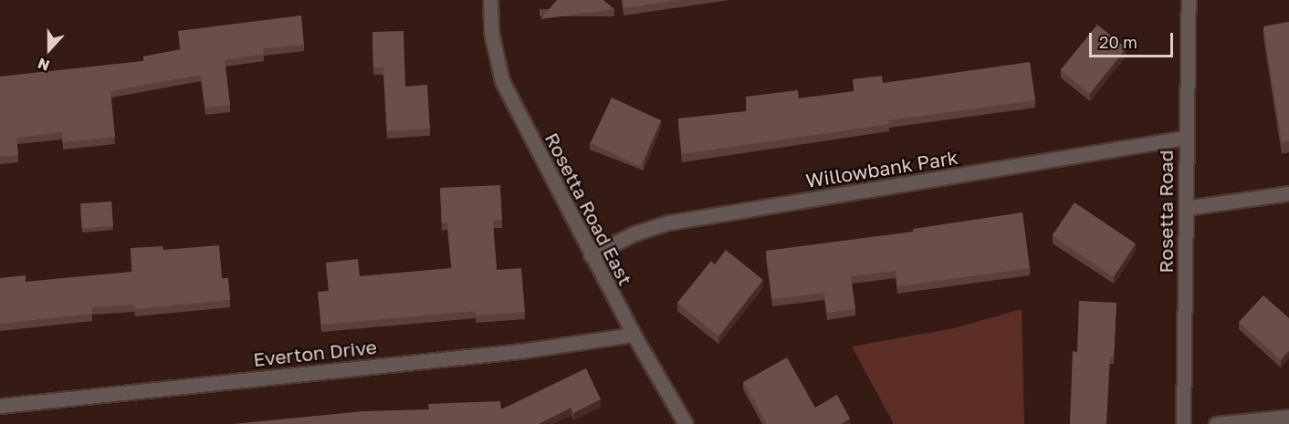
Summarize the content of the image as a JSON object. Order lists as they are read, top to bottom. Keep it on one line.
{"streets":{"street":["Willowbank Park","Rosetta Road East","Rosetta Road","Everton Drive"]},"crossings":[["Willowbank Park","Rosetta Road East"],["Willowbank Park","Rosetta Road"],["Rosetta Road East","Everton Drive"]],"scale_bar":"20 m","north":"bottom"}
